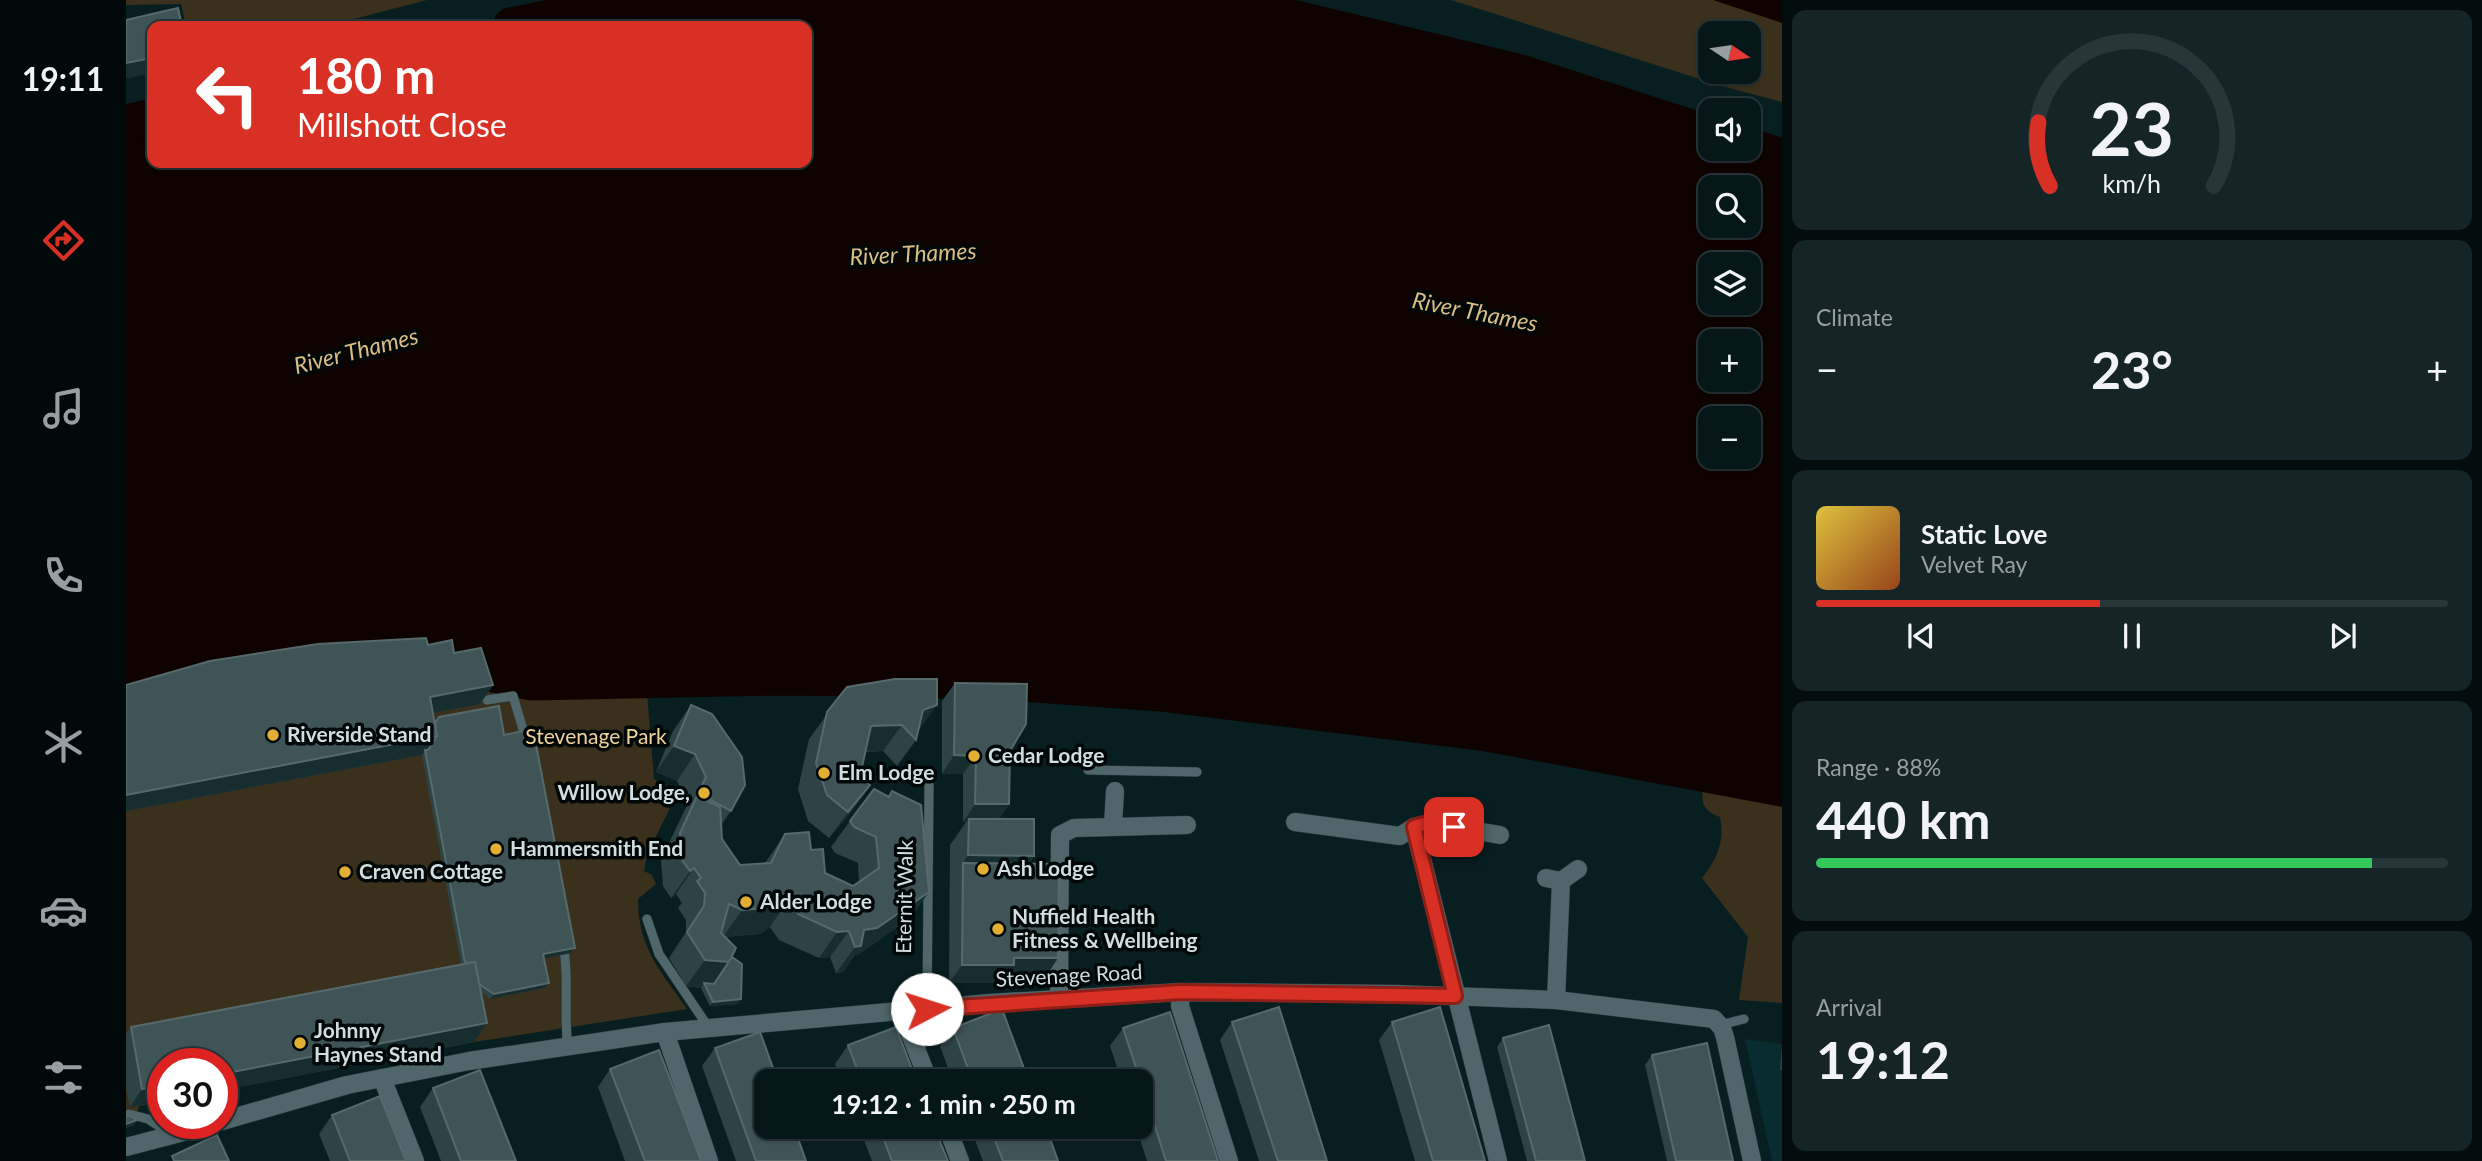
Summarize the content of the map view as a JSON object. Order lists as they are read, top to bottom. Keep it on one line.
{"streets":{"street":["Stevenage Road"],"lane":["Eternit Walk"]},"crossings":[["Eternit Walk","Stevenage Road"]],"water":["River Thames"],"parks":["Stevenage Park"],"places":["Riverside Stand","Cedar Lodge","Elm Lodge","Willow Lodge,","Hammersmith End","Ash Lodge","Craven Cottage","Alder Lodge","Nuffield Health Fitness & Wellbeing","Johnny Haynes Stand"],"north":"right","page":{"tabs":"19:11","map_buttons":["+","−"],"turn":["180 m","Millshott Close"],"tile":["Climate",["Range · 88%","440 km"],["Arrival","19:12"]],"heat":["−","23°","+"],"song":["Static Love","Velvet Ray"],"limit":"30","trip":"19:12 · 1 min · 250 m","gauge":["23","km/h"]}}
